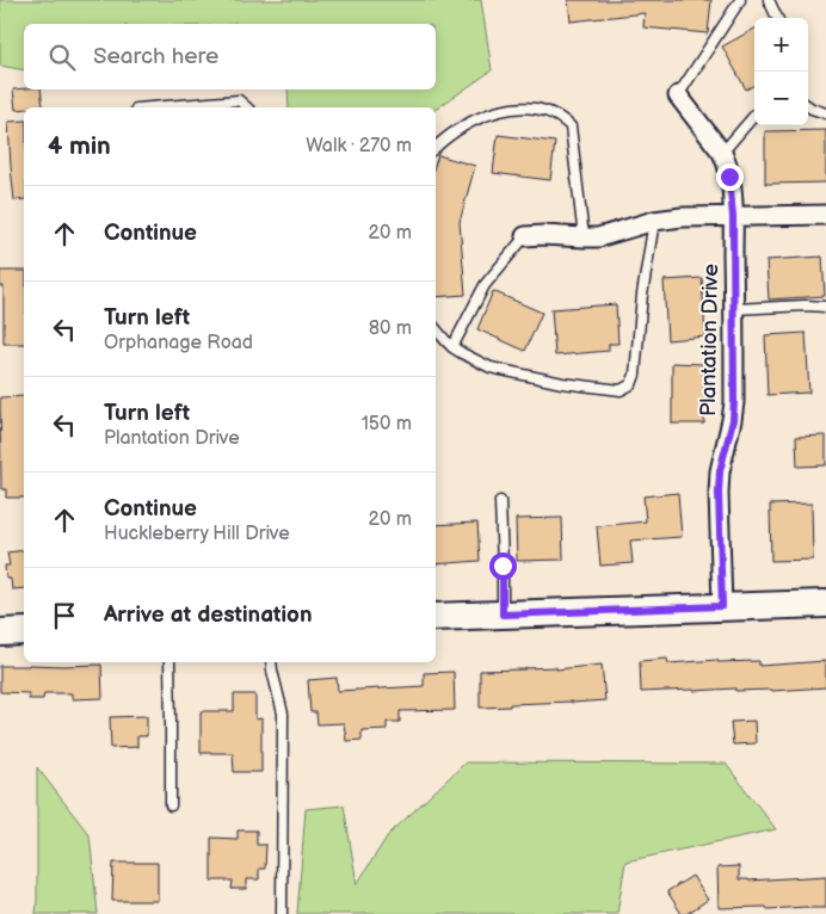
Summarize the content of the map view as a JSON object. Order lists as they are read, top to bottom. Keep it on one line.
{"streets":{"street":["Plantation Drive"]},"page":{"map_buttons":["+","−"],"search":"Search here","heading":["4 min","Walk · 270 m"],"list":[["Continue","20 m"],["Turn left","Orphanage Road","80 m"],["Turn left","Plantation Drive","150 m"],["Continue","Huckleberry Hill Drive","20 m"],"Arrive at destination"]}}
